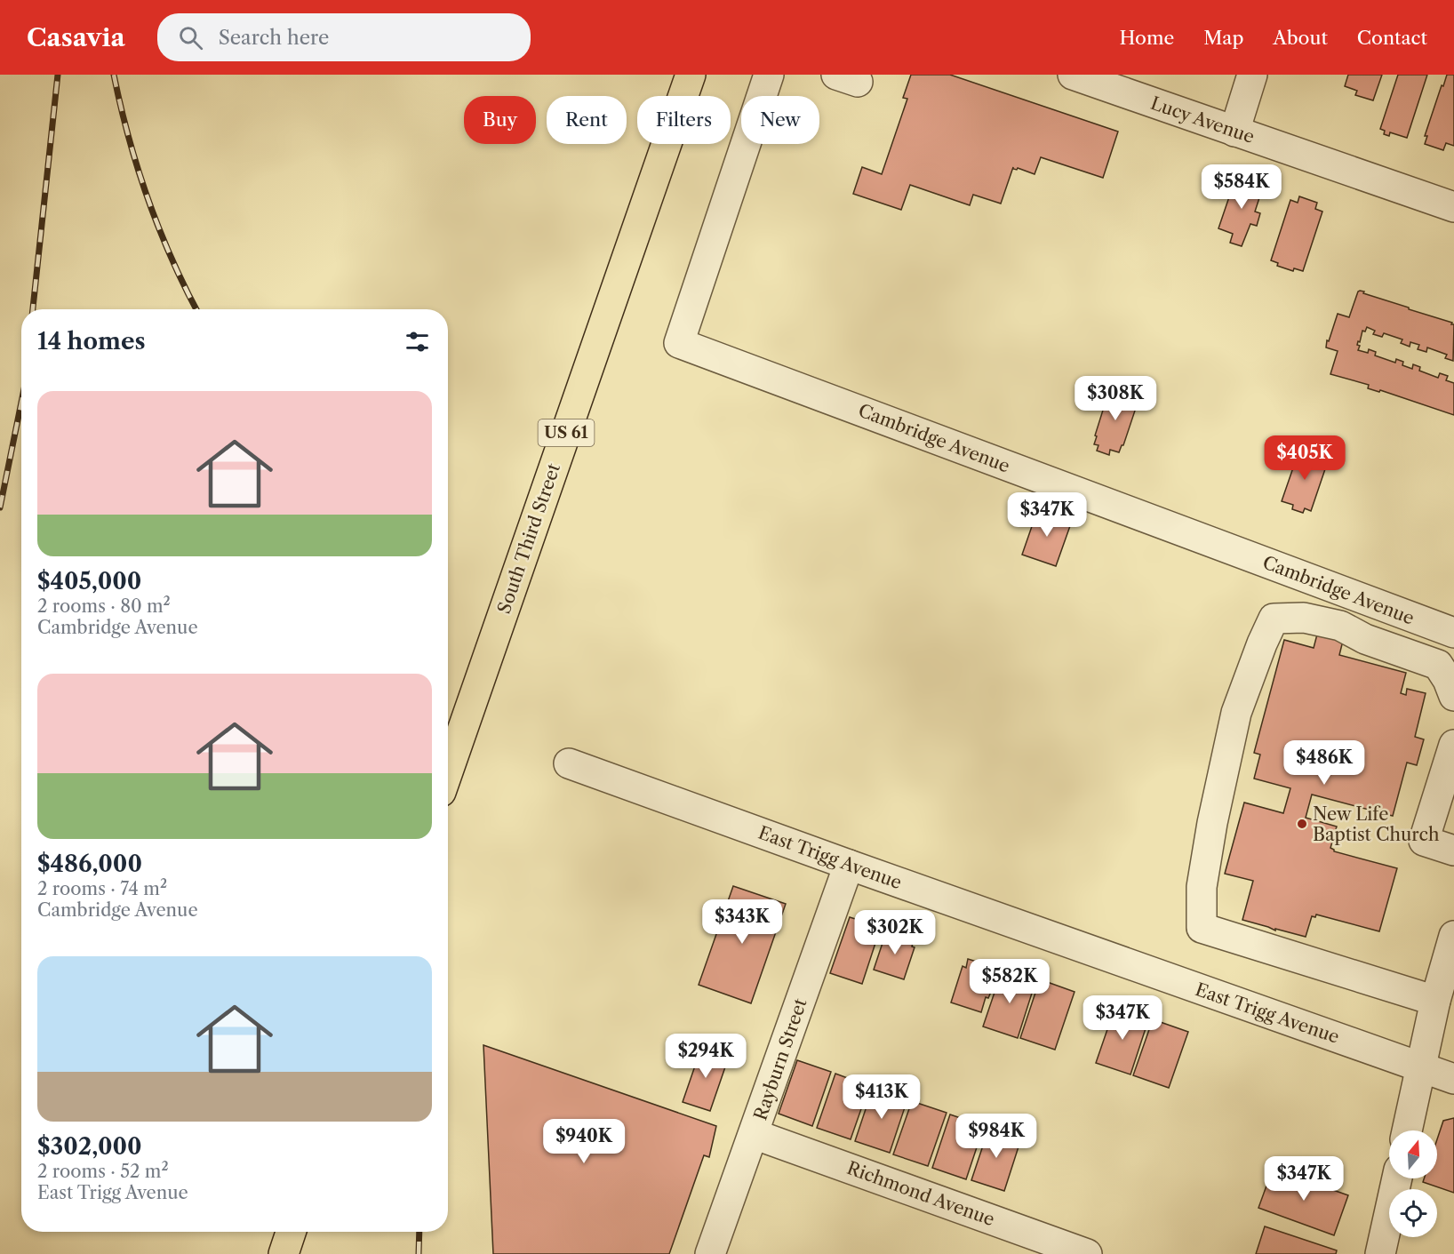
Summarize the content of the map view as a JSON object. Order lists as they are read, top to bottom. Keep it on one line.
{"streets":{"main road":["US 61","South Third Street"],"street":["Lucy Avenue","Cambridge Avenue","East Trigg Avenue","Rayburn Street","Richmond Avenue"]},"crossings":[["East Trigg Avenue","Rayburn Street"],["Rayburn Street","Richmond Avenue"]],"places":["New Life Baptist Church"],"north":"top","page":{"header":"Casavia","search":"Search here","nav":["Home","Map","About","Contact"],"chip":["Buy","Rent","Filters","New"],"price":["$584K","$308K","$405K","$347K","$486K","$343K","$302K","$582K","$347K","$294K","$413K","$984K","$940K","$347K"],"heading":"14 homes","list":[{"name":"$405,000","note":"2 rooms · 80 m² · Cambridge Avenue"},{"name":"$486,000","note":"2 rooms · 74 m² · Cambridge Avenue"},{"name":"$302,000","note":"2 rooms · 52 m² · East Trigg Avenue"}]}}
